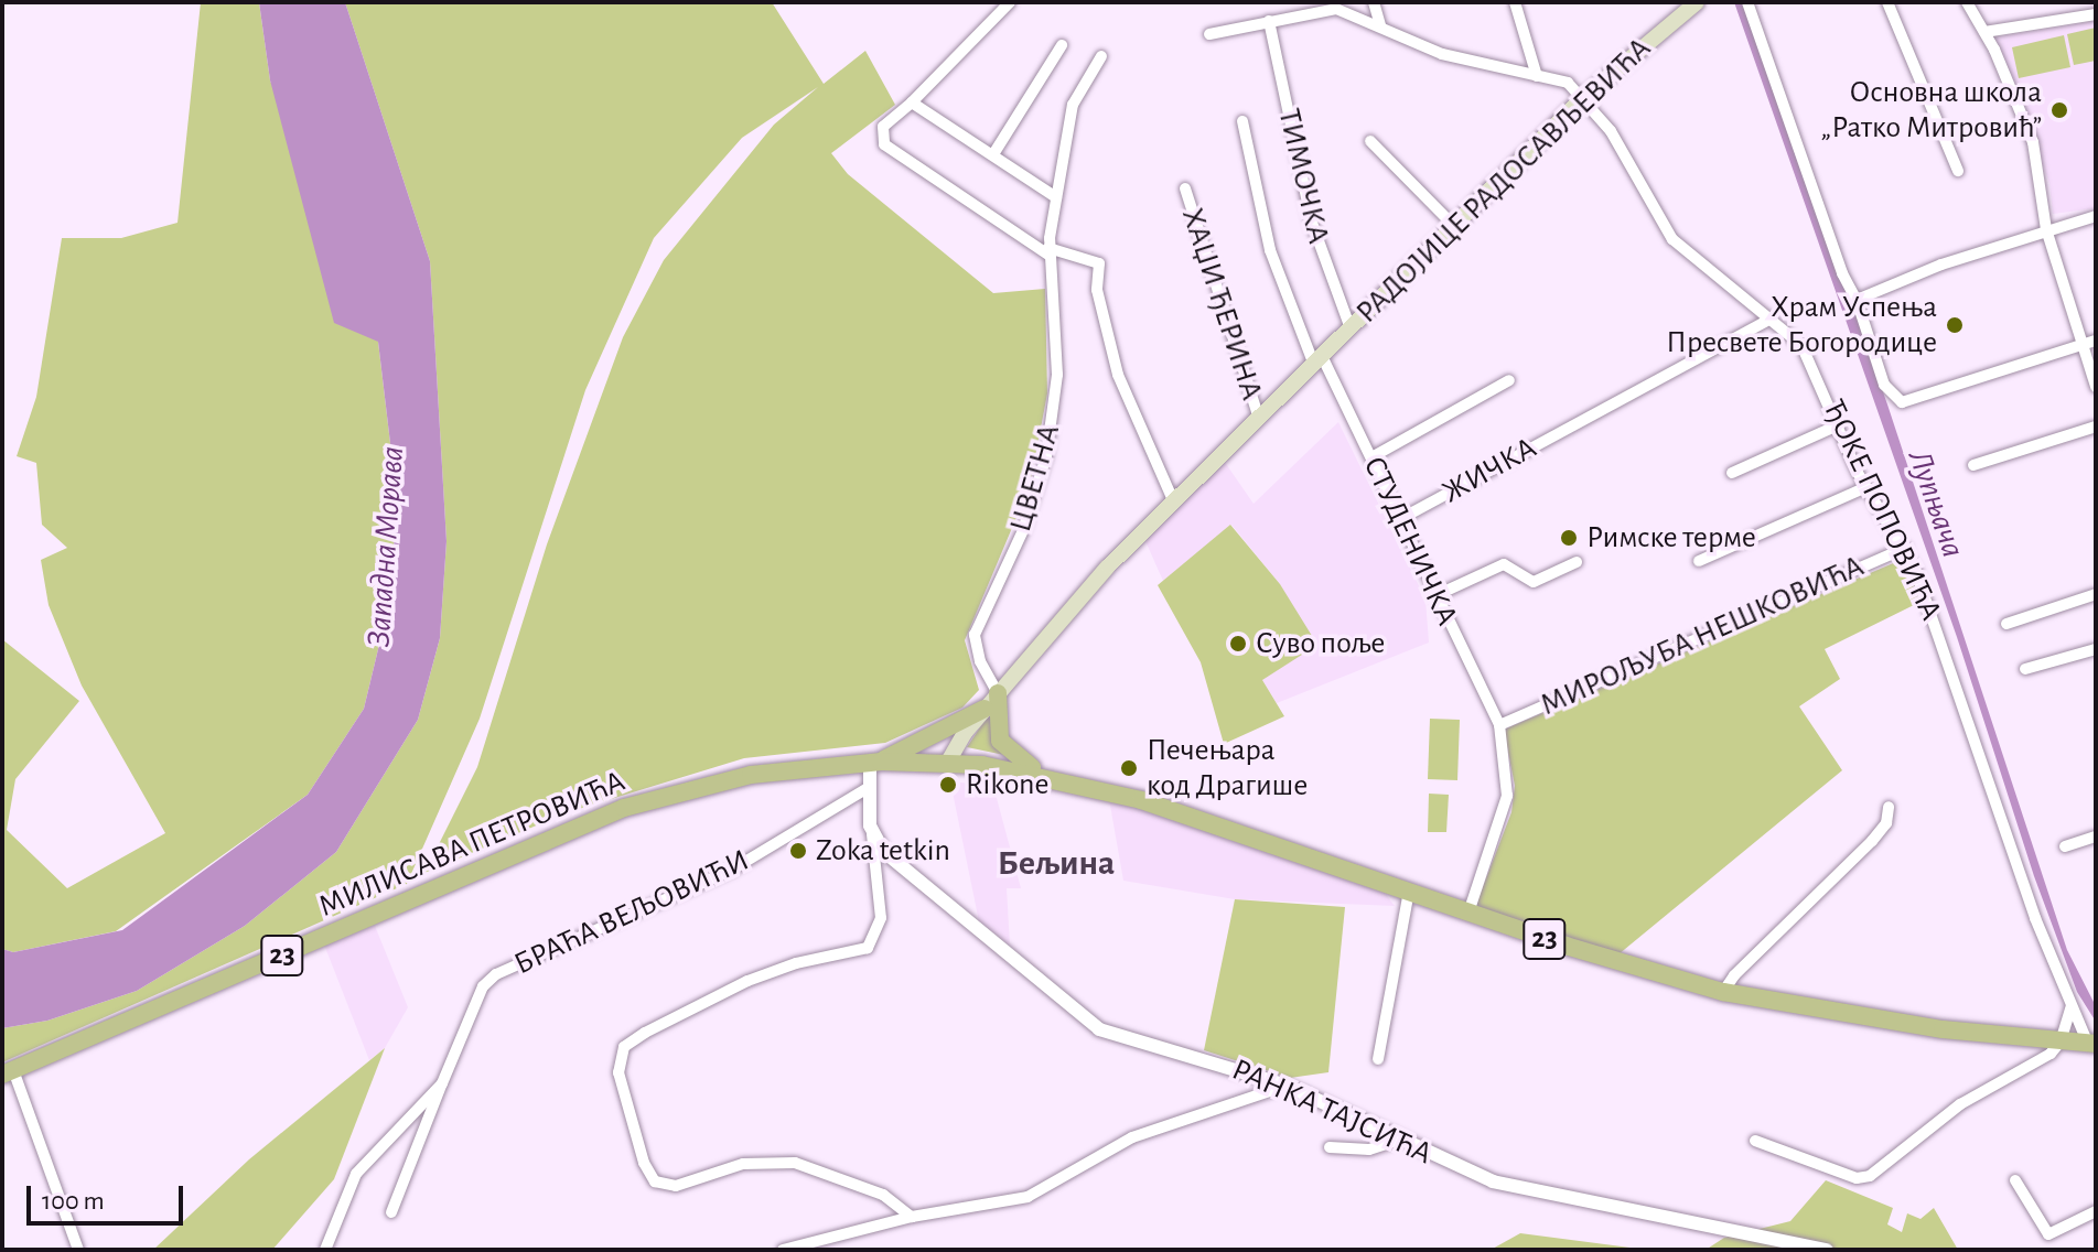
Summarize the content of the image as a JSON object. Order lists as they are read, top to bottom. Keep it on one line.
{"streets":{"main road":["РАДОЈИЦЕ РАДОСАВЉЕВИЋА","МИЛИСАВА ПЕТРОВИЋА","23"],"street":["ТИМОЧКА","ХАЏИ ЂЕРИНА","ЖИЧКА","ЦВЕТНА","ЂОКЕ ПОПОВИЋА","СТУДЕНИЧКА","МИРОЉУБА НЕШКОВИЋА","БРАЋА ВЕЉОВИЋИ","РАНКА ТАЈСИЋА"]},"crossings":[["ТИМОЧКА","РАДОЈИЦЕ РАДОСАВЉЕВИЋА"],["РАДОЈИЦЕ РАДОСАВЉЕВИЋА","ХАЏИ ЂЕРИНА"],["РАДОЈИЦЕ РАДОСАВЉЕВИЋА","ЦВЕТНА"],["РАДОЈИЦЕ РАДОСАВЉЕВИЋА","ЂОКЕ ПОПОВИЋА"],["РАДОЈИЦЕ РАДОСАВЉЕВИЋА","СТУДЕНИЧКА"],["РАДОЈИЦЕ РАДОСАВЉЕВИЋА","23"],["ЖИЧКА","ЂОКЕ ПОПОВИЋА"],["ЖИЧКА","СТУДЕНИЧКА"],["ЂОКЕ ПОПОВИЋА","МИРОЉУБА НЕШКОВИЋА"],["ЂОКЕ ПОПОВИЋА","23"],["СТУДЕНИЧКА","МИРОЉУБА НЕШКОВИЋА"],["СТУДЕНИЧКА","23"],["МИЛИСАВА ПЕТРОВИЋА","23"]],"districts":["Бељина"],"water":["Лупњача","Западна Морава"],"places":["Основна школа „Ратко Митровић”","Храм Успења Пресвете Богородице","Римске терме","Суво поље","Печењара код Драгише","Rikone","Zoka tetkin"],"scale_bar":"100 m"}
